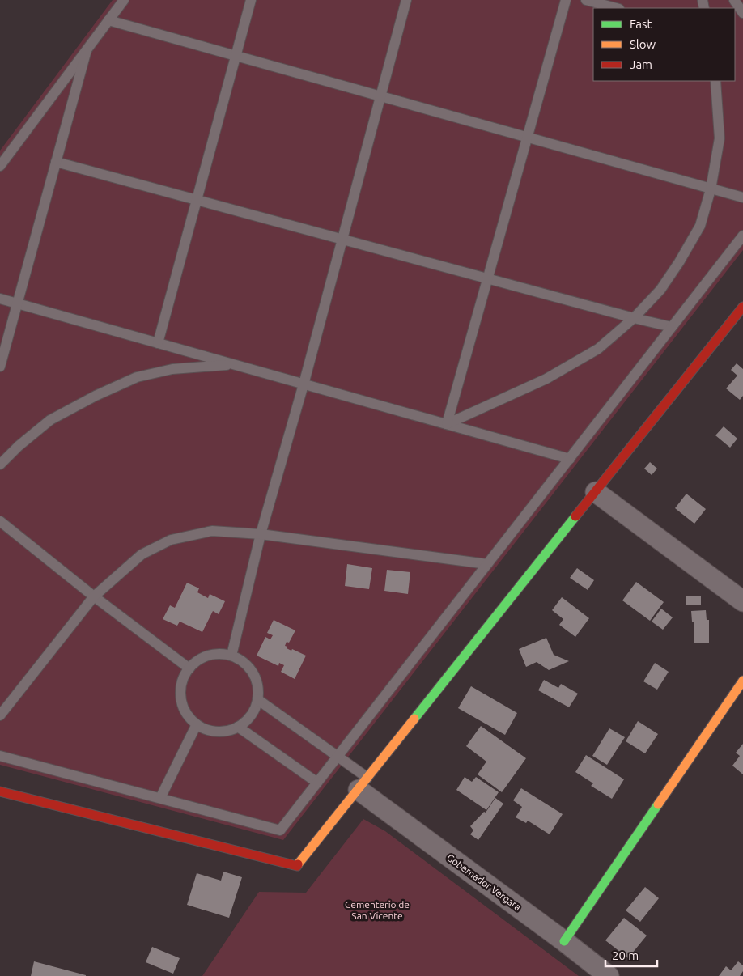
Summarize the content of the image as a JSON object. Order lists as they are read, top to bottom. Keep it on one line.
{"streets":{"street":["Gobernador Vergara"]},"parks":["Cementerio de San Vicente"],"legend":["Fast","Slow","Jam"],"scale_bar":"20 m"}
